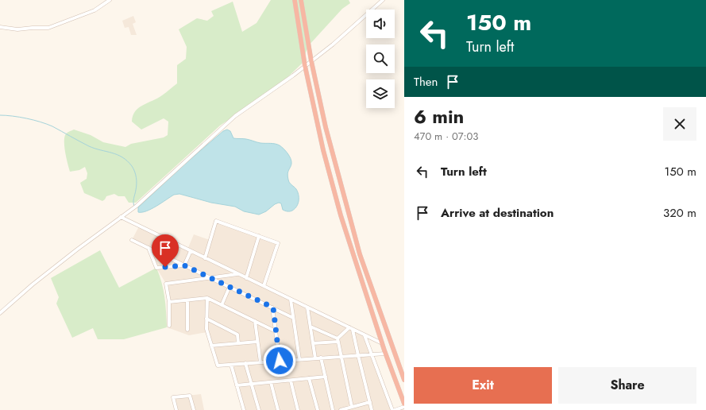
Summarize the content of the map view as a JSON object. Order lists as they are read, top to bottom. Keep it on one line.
{"page":{"turn":["150 m","Turn left"],"then":"Then","heading":["6 min","470 m · 07:03"],"list":[{"name":"Turn left","value":"150 m"},{"name":"Arrive at destination","value":"320 m"}],"buttons":["Exit","Share"]}}
